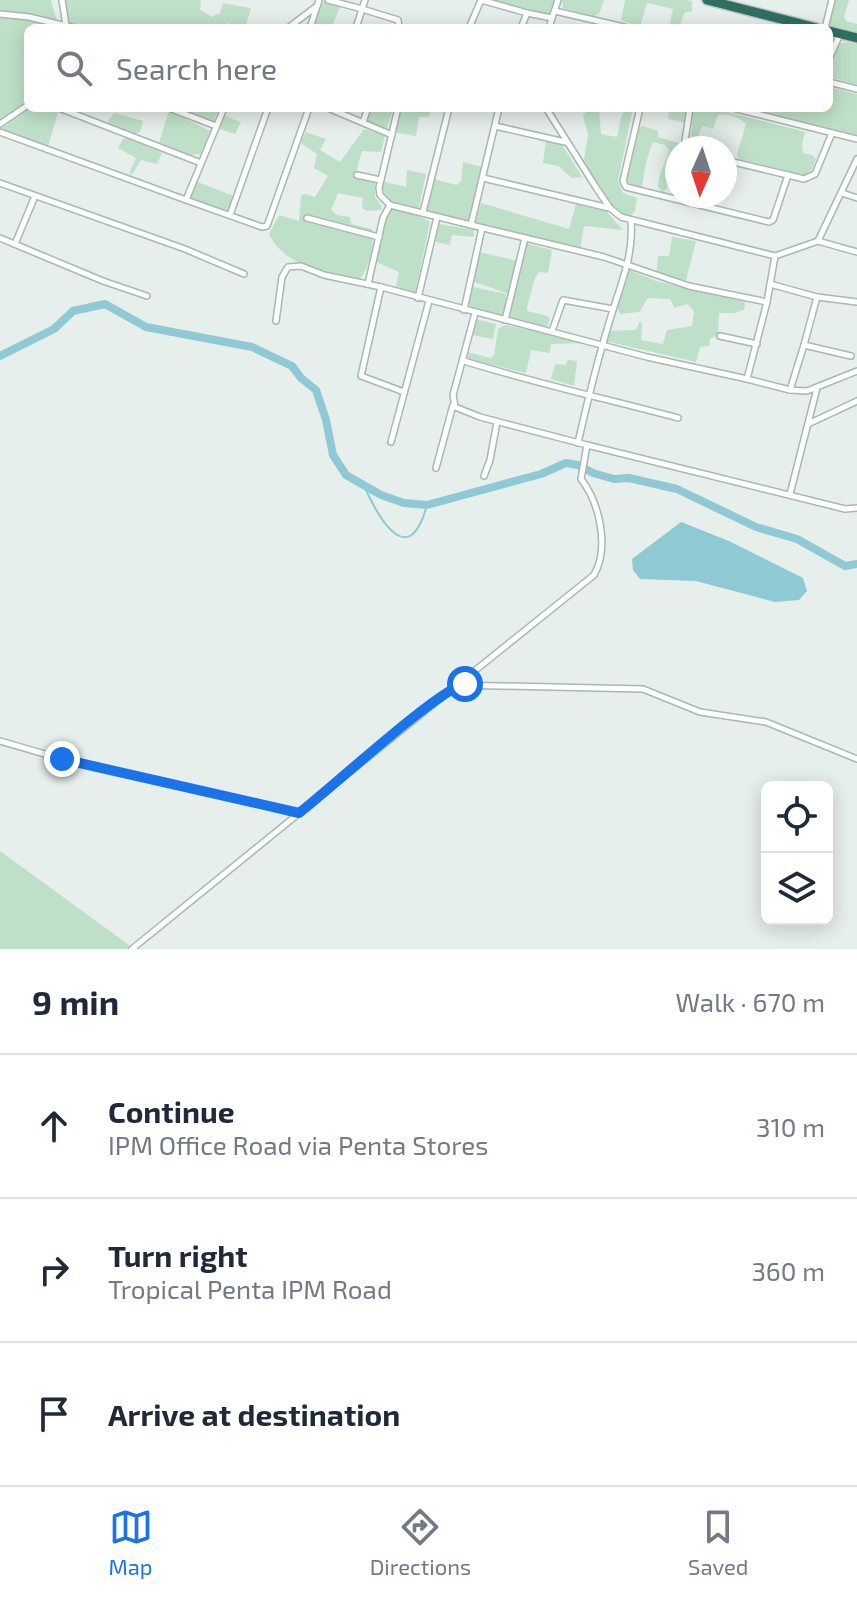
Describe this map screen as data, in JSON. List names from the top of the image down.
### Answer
{
  "north": "bottom",
  "page": {
    "search": "Search here",
    "heading": ["9 min", "Walk · 670 m"],
    "list": [
      ["Continue", "IPM Office Road via Penta Stores", "310 m"],
      ["Turn right", "Tropical Penta IPM Road", "360 m"],
      "Arrive at destination"
    ],
    "nav": ["Map", "Directions", "Saved"]
  }
}
